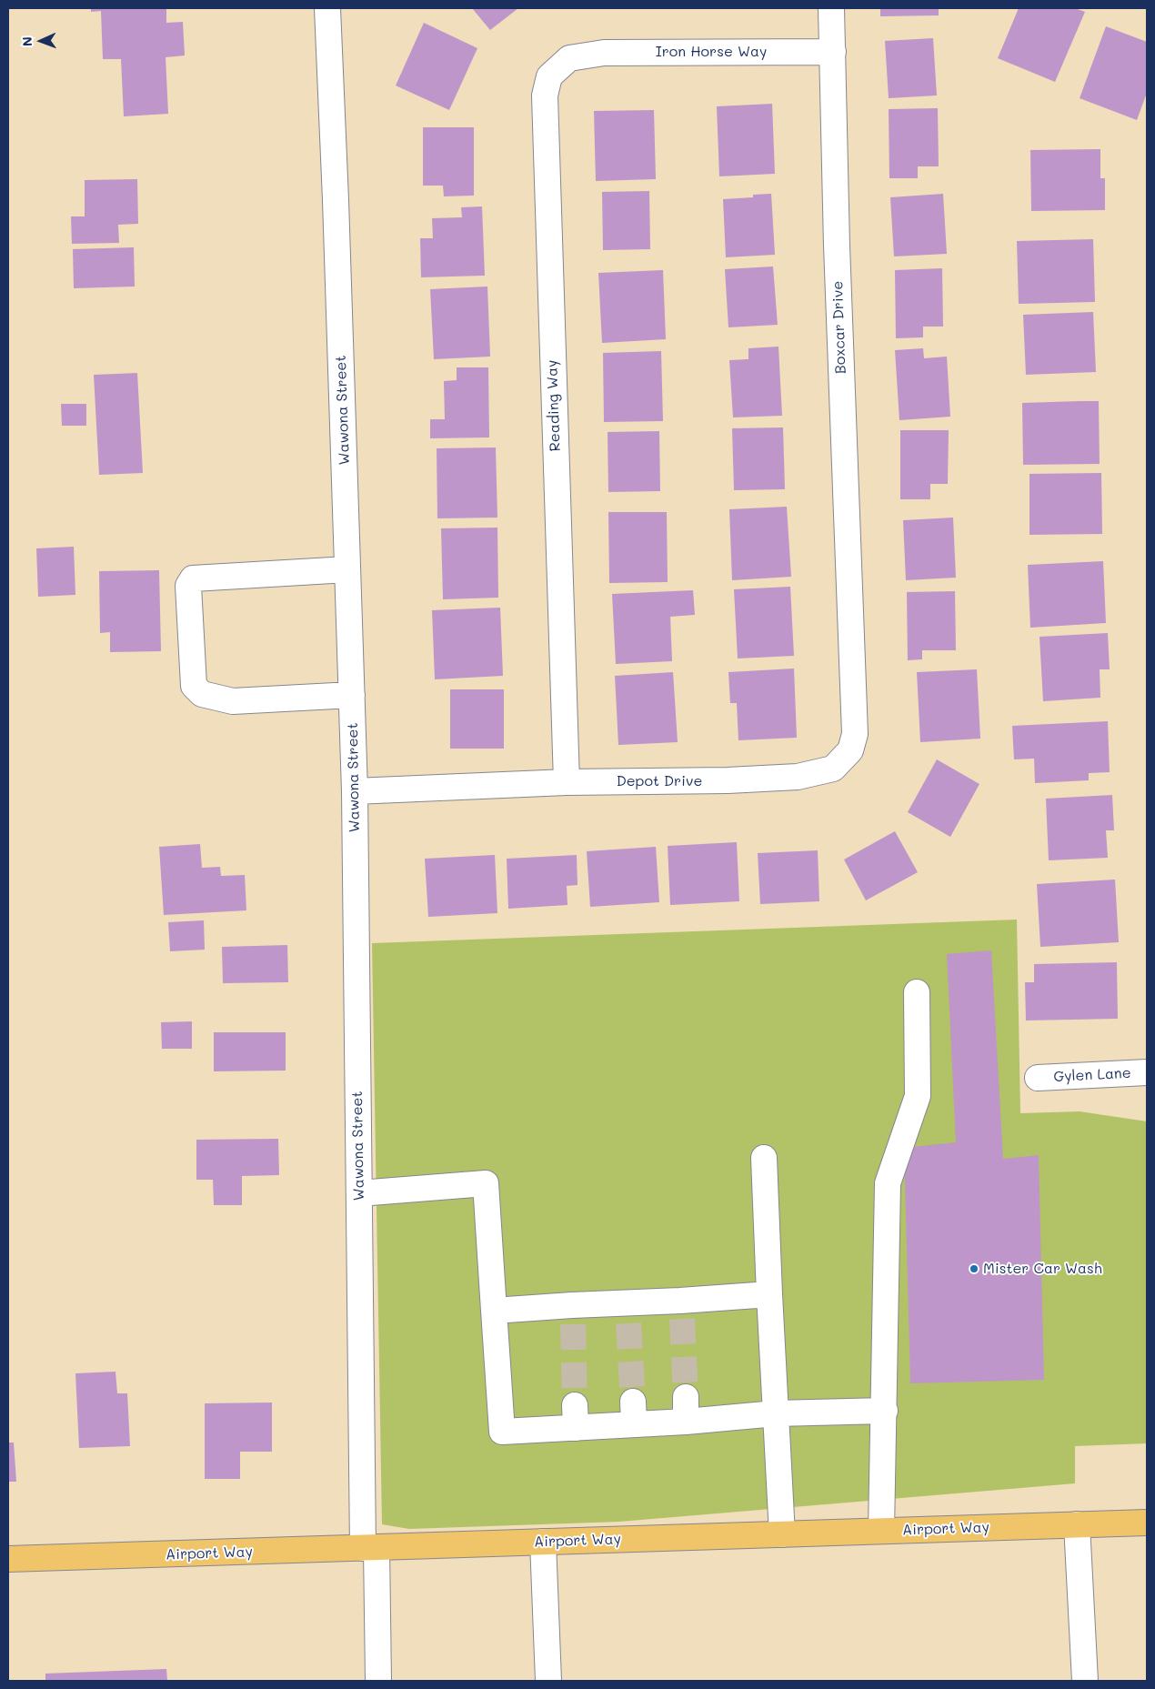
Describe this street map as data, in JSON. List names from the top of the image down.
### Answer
{
  "streets": {
    "main road": ["Airport Way"],
    "street": [
      "Iron Horse Way",
      "Boxcar Drive",
      "Reading Way",
      "Wawona Street",
      "Depot Drive",
      "Gylen Lane"
    ]
  },
  "crossings": [
    ["Iron Horse Way", "Boxcar Drive"],
    ["Iron Horse Way", "Reading Way"],
    ["Boxcar Drive", "Depot Drive"],
    ["Reading Way", "Depot Drive"],
    ["Wawona Street", "Depot Drive"],
    ["Wawona Street", "Airport Way"]
  ],
  "places": ["Mister Car Wash"],
  "north": "left"
}
